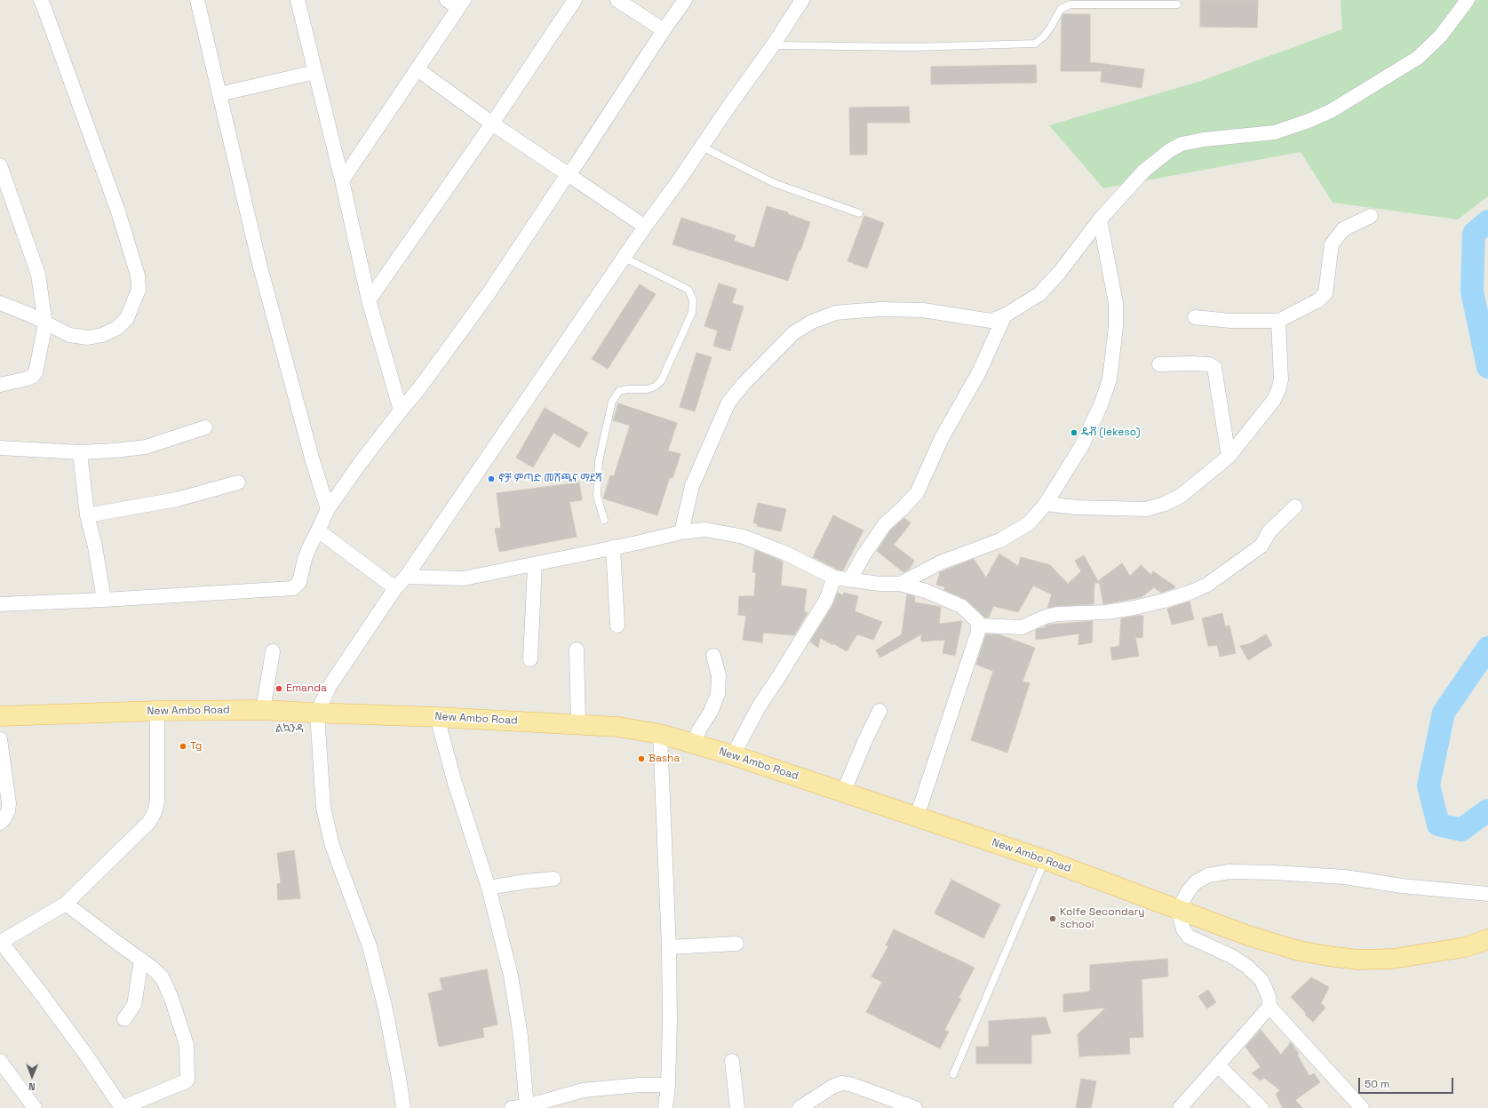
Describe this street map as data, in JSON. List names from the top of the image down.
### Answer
{
  "streets": {
    "main road": ["New Ambo Road"]
  },
  "districts": ["ልኳንዳ"],
  "places": [
    "ዴቭ (lekeso)",
    "ኖቻ ምጣድ መሸጫና ማደሻ",
    "Emanda",
    "Tg",
    "Basha",
    "Kolfe Secondary school"
  ],
  "scale_bar": "50 m",
  "north": "bottom"
}
